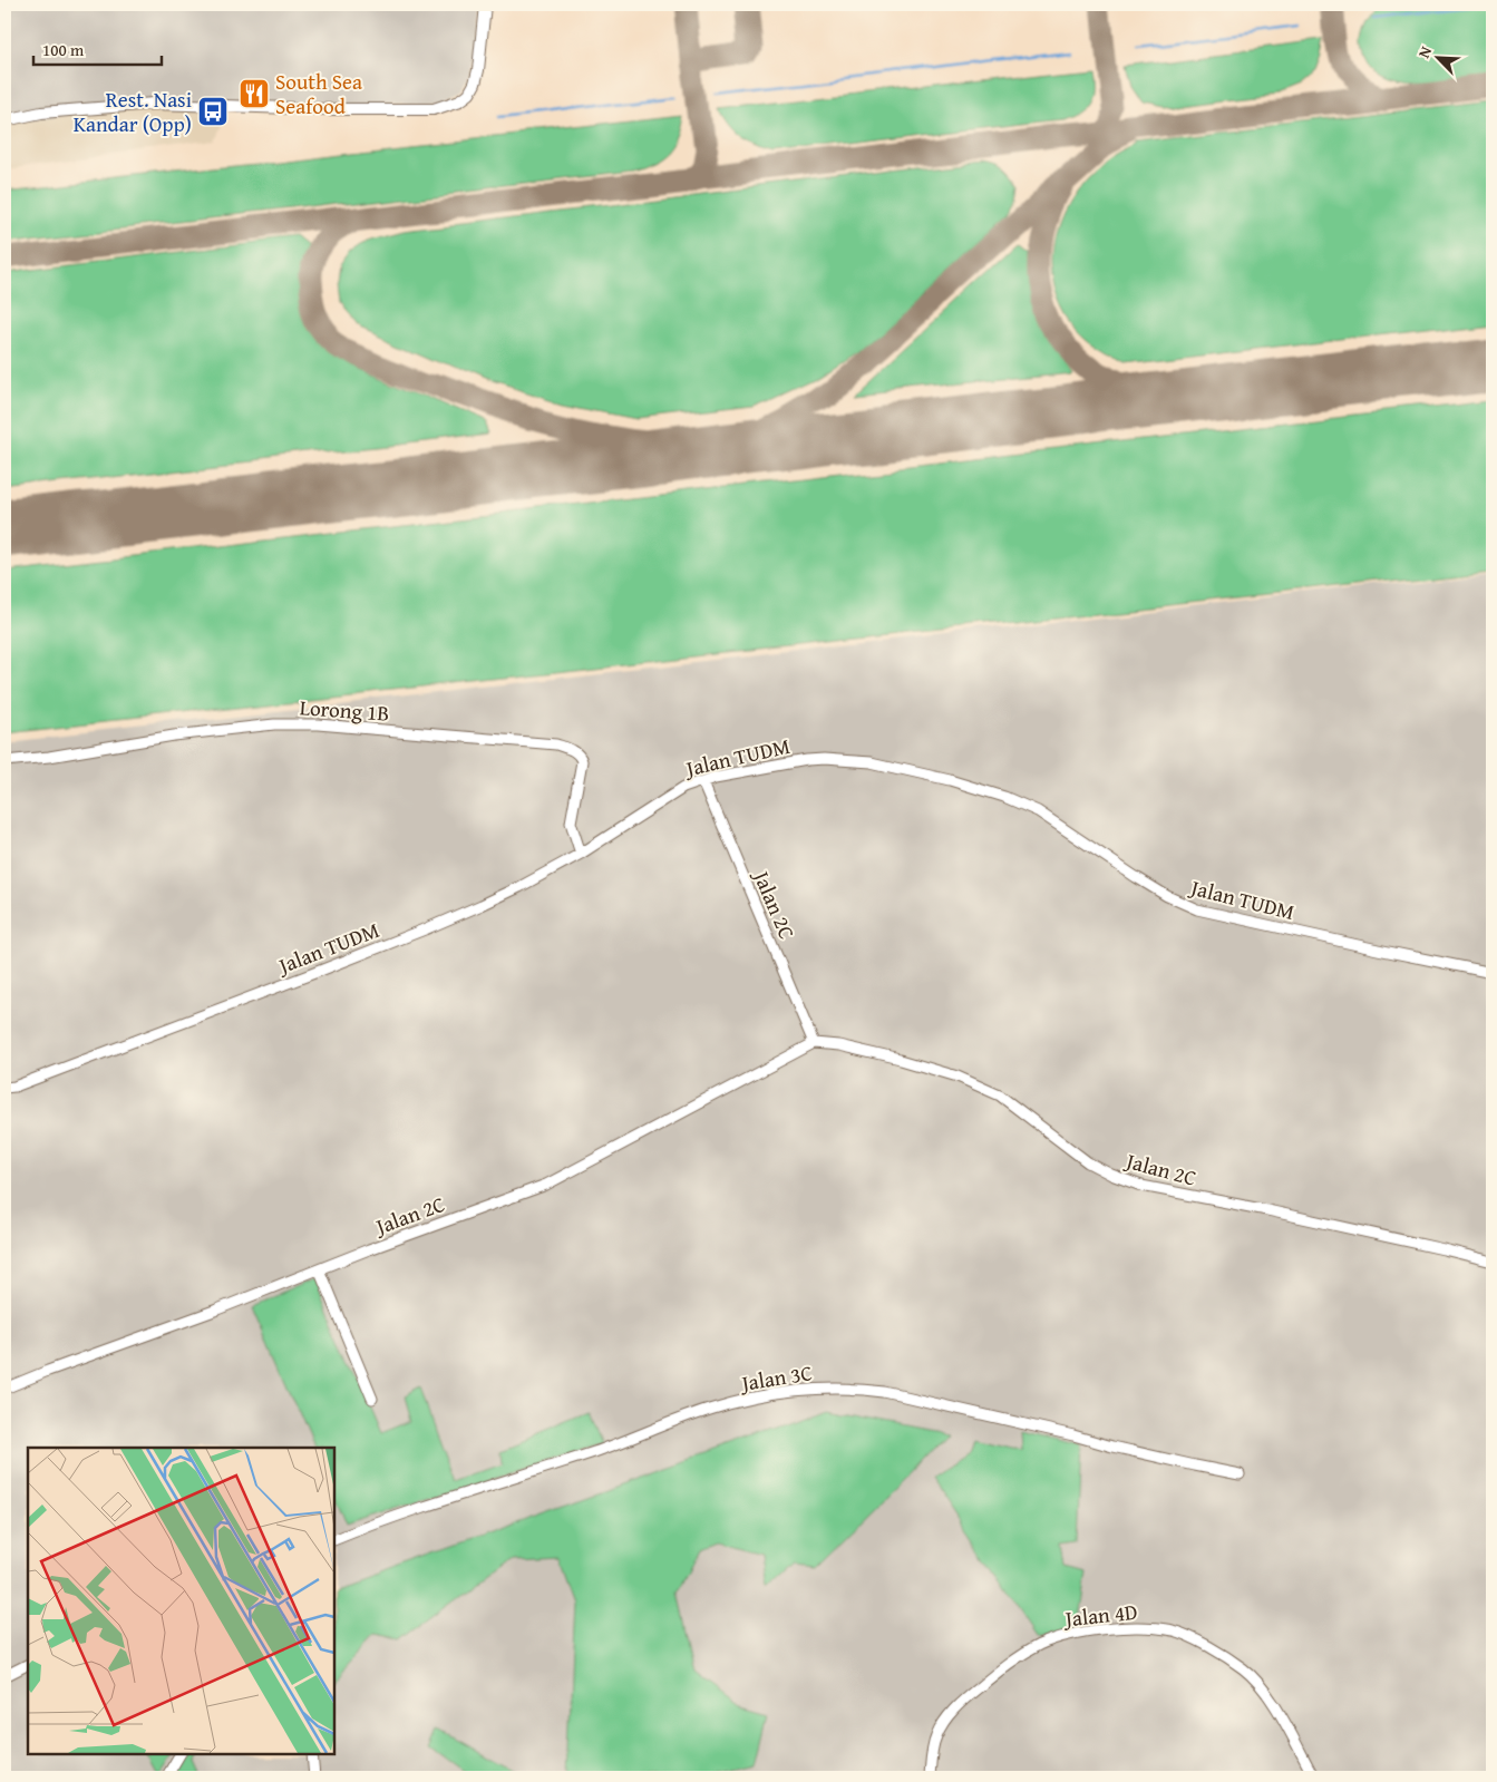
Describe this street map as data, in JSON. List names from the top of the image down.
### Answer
{
  "streets": {
    "street": [
      "Lorong 1B",
      "Jalan TUDM",
      "Jalan 2C",
      "Jalan 3C",
      "Jalan 4D"
    ]
  },
  "crossings": [
    ["Lorong 1B", "Jalan TUDM"],
    ["Jalan TUDM", "Jalan 2C"]
  ],
  "places": {
    "restaurant": ["South Sea Seafood"],
    "bus stop": ["Rest. Nasi Kandar (Opp)"]
  },
  "scale_bar": "100 m",
  "north": "top left"
}
